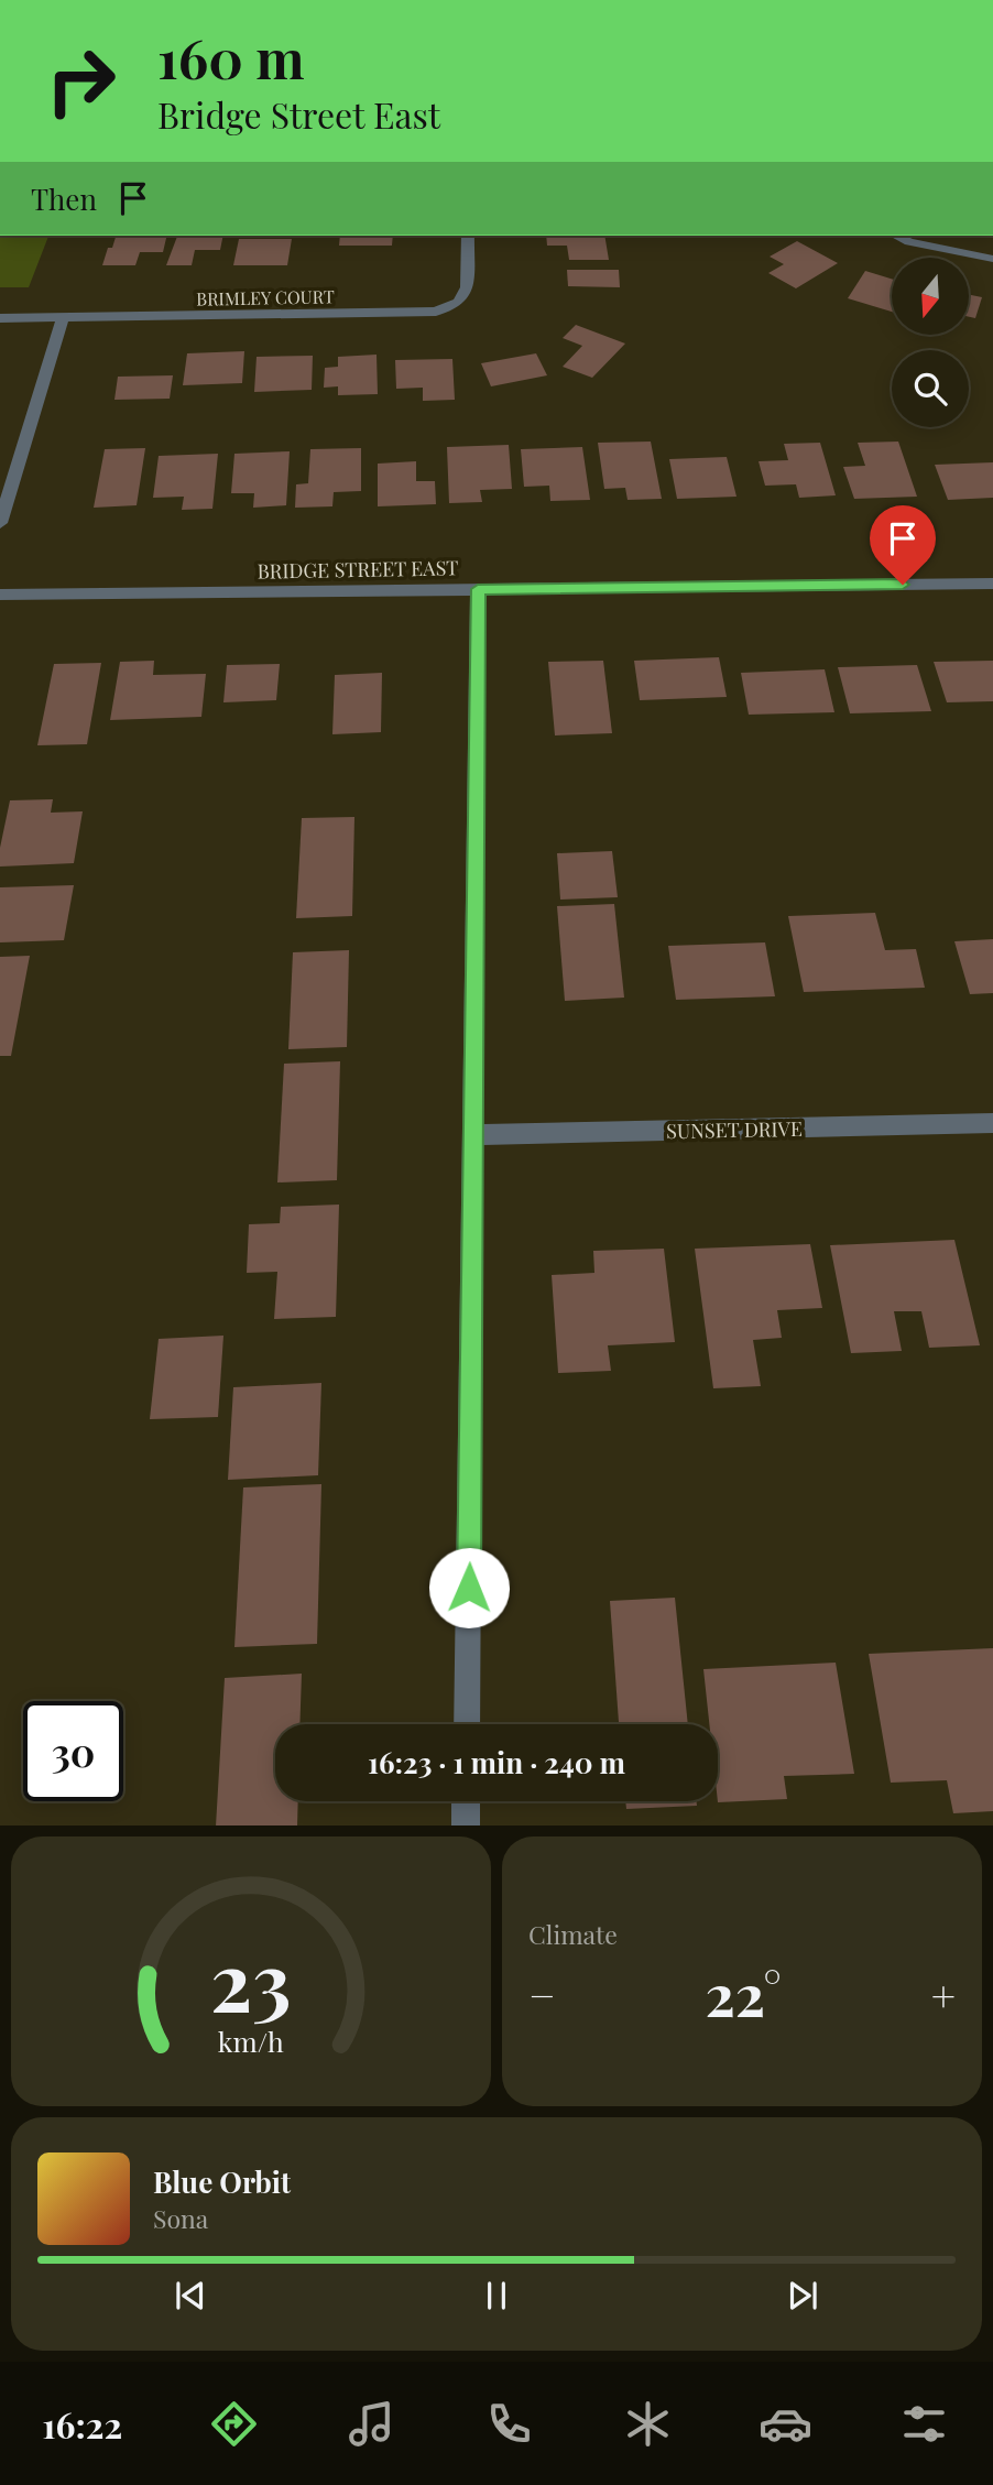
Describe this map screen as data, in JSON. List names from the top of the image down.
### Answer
{
  "streets": {
    "street": ["BRIMLEY COURT", "BRIDGE STREET EAST", "SUNSET DRIVE"]
  },
  "north": "bottom",
  "page": {
    "turn": ["160 m", "Bridge Street East"],
    "then": "Then",
    "limit": "30",
    "trip": "16:23 · 1 min · 240 m",
    "tile": "Climate",
    "heat": ["−", "22°", "+"],
    "song": ["Blue Orbit", "Sona"],
    "tabs": "16:22",
    "gauge": ["23", "km/h"]
  }
}
